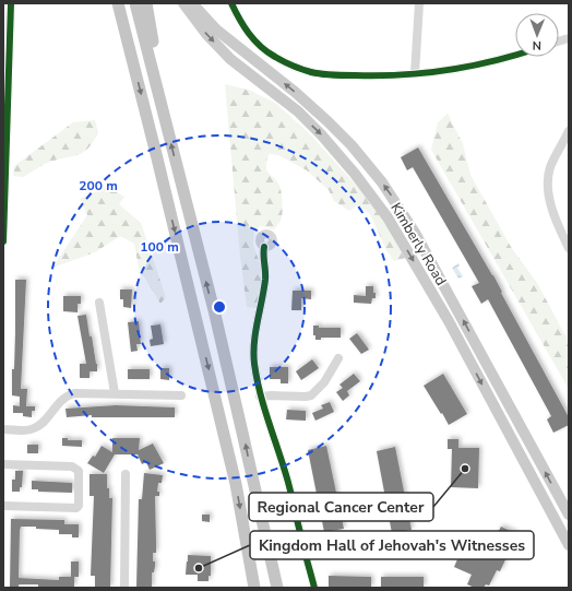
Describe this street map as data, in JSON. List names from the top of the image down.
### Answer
{
  "streets": {
    "main road": ["Kimberly Road"]
  },
  "places": ["Regional Cancer Center", "Kingdom Hall of Jehovah's Witnesses"],
  "north": "bottom",
  "rings": ["200 m", "100 m"]
}
